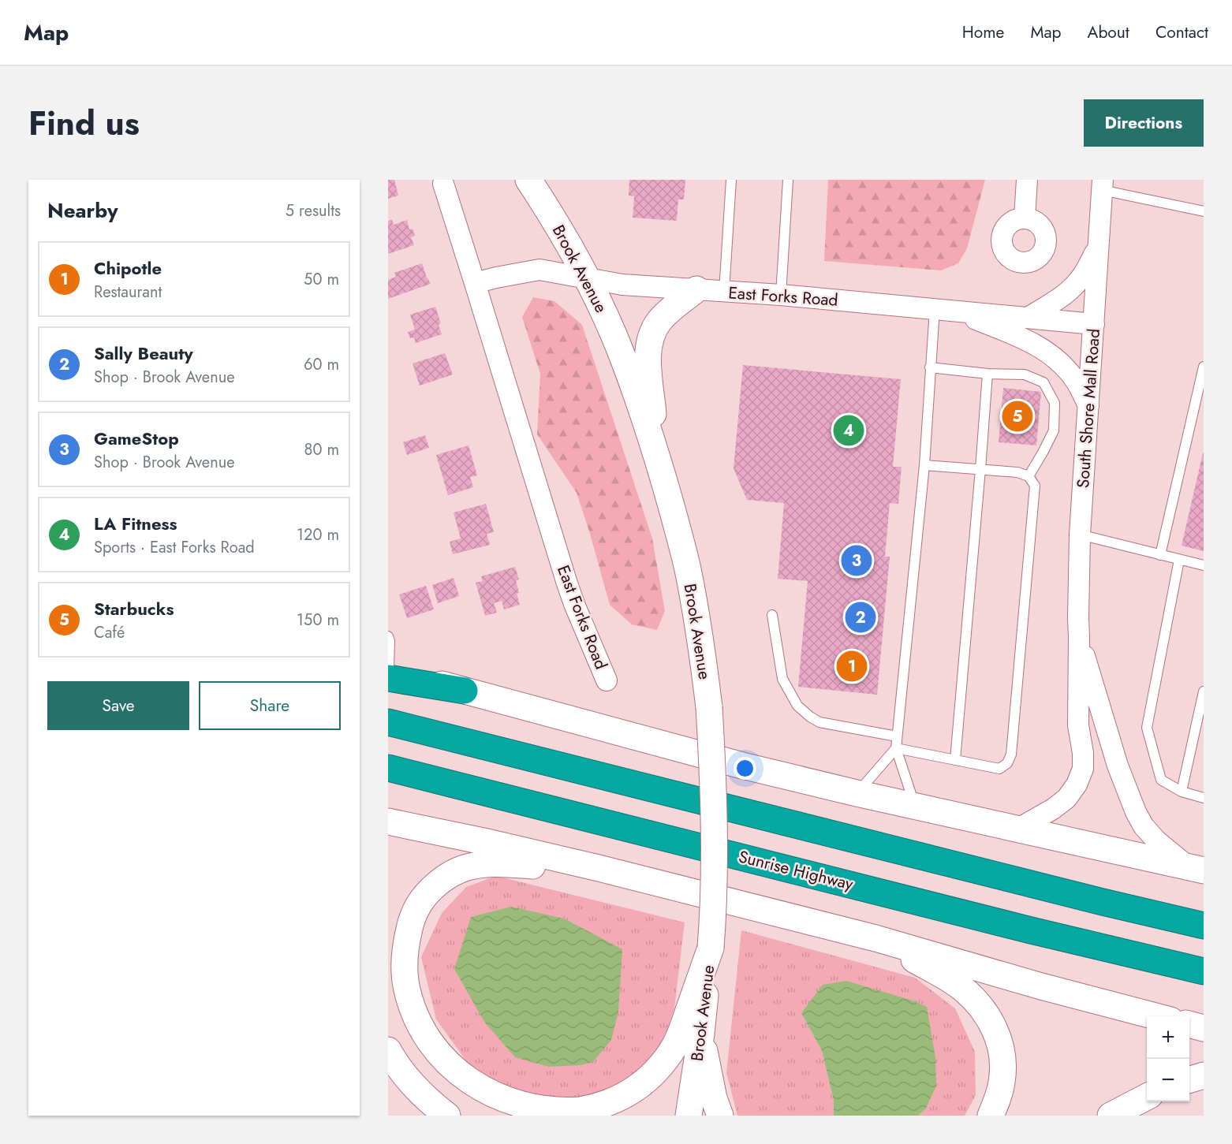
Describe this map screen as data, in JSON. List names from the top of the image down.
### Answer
{
  "streets": {
    "highway": ["Sunrise Highway"],
    "main road": ["Brook Avenue"],
    "street": ["East Forks Road", "South Shore Mall Road"]
  },
  "crossings": [
    ["Brook Avenue", "East Forks Road"],
    ["East Forks Road", "South Shore Mall Road"]
  ],
  "page": {
    "header": "Map",
    "nav": [
      "Home",
      "Map",
      "About",
      "Contact"
    ],
    "title": "Find us",
    "buttons": [
      "Directions",
      ["Save", "Share"]
    ],
    "heading": ["Nearby", "5 results"],
    "list": [
      {
        "mark": "1",
        "name": "Chipotle",
        "note": "Restaurant",
        "value": "50 m"
      },
      {
        "mark": "2",
        "name": "Sally Beauty",
        "note": "Shop · Brook Avenue",
        "value": "60 m"
      },
      {
        "mark": "3",
        "name": "GameStop",
        "note": "Shop · Brook Avenue",
        "value": "80 m"
      },
      {
        "mark": "4",
        "name": "LA Fitness",
        "note": "Sports · East Forks Road",
        "value": "120 m"
      },
      {
        "mark": "5",
        "name": "Starbucks",
        "note": "Café",
        "value": "150 m"
      }
    ],
    "pins": [
      "5",
      "4",
      "3",
      "2",
      "1"
    ],
    "map_buttons": ["+", "−"]
  }
}
